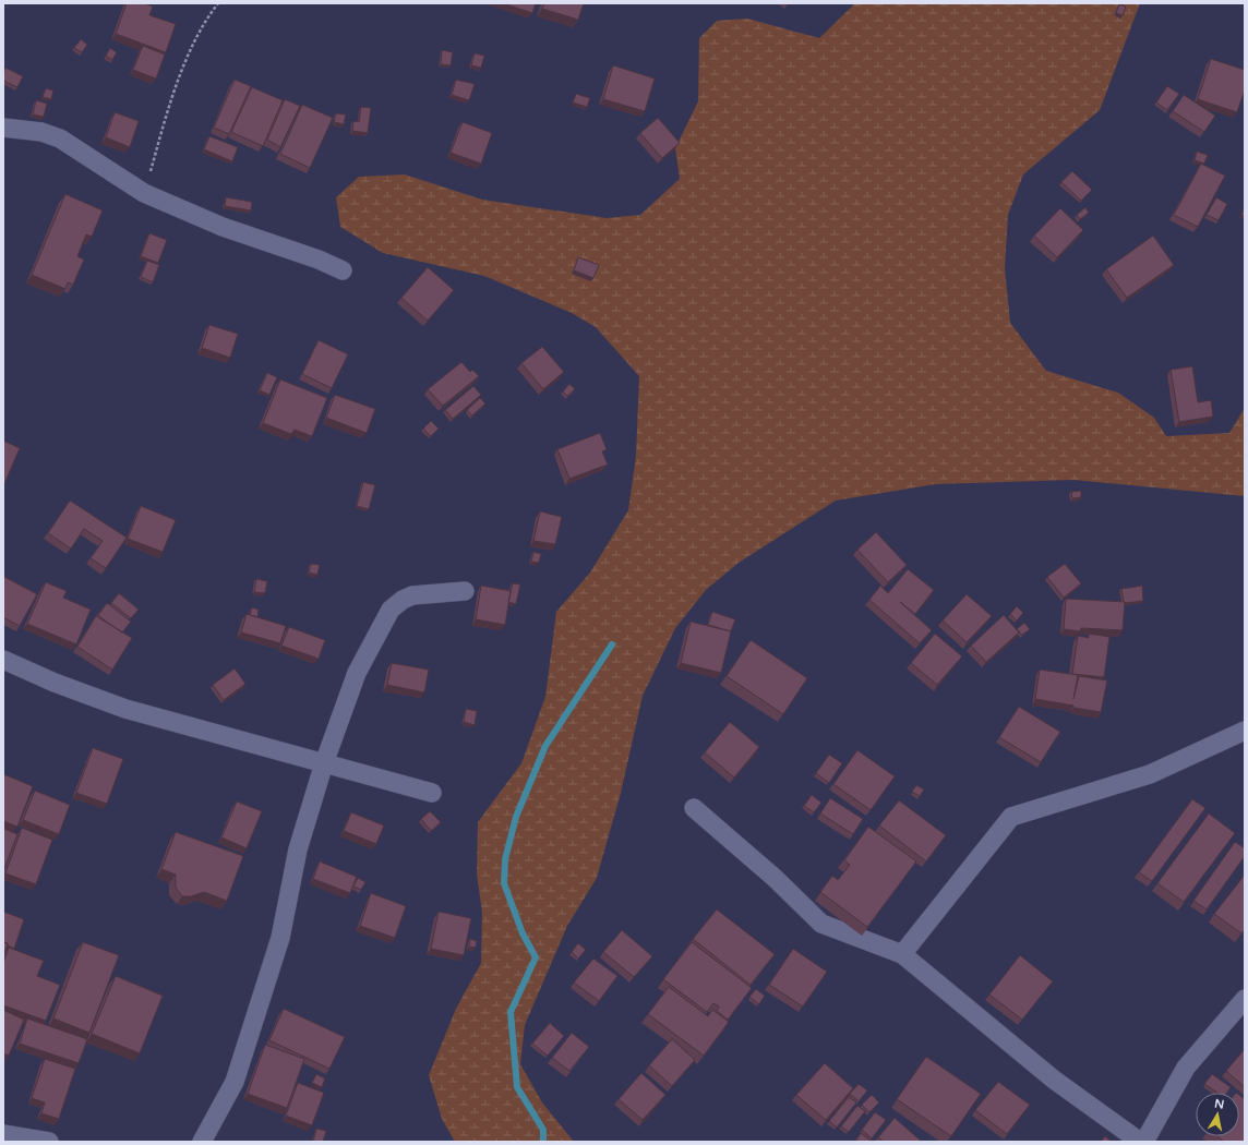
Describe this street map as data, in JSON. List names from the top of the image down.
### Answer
{
  "north": "top"
}
